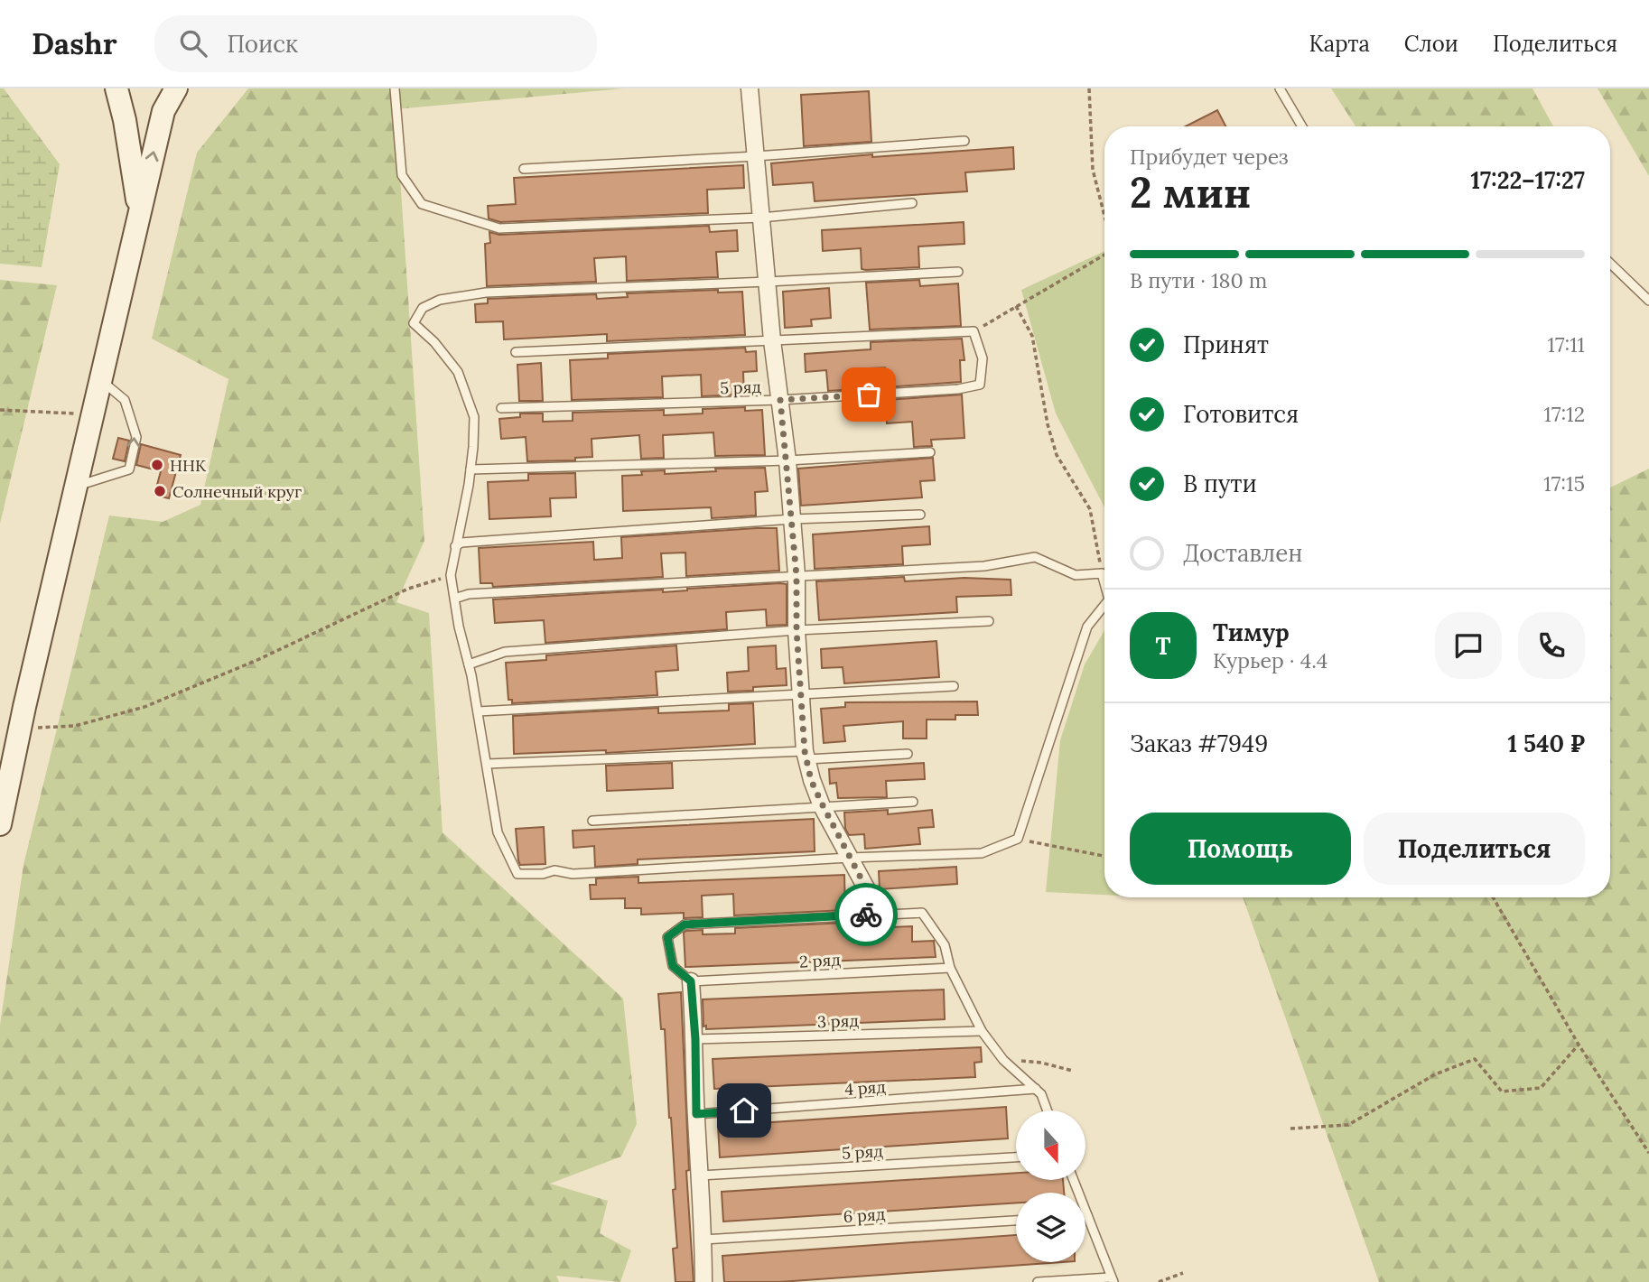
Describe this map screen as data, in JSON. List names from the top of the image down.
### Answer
{
  "streets": {
    "lane": [
      "5 ряд",
      "2 ряд",
      "3 ряд",
      "4 ряд",
      "6 ряд"
    ]
  },
  "places": ["ННК", "Солнечный круг"],
  "north": "bottom",
  "page": {
    "header": "Dashr",
    "search": "Поиск",
    "nav": ["Карта", "Слои", "Поделиться"],
    "heading": ["2 мин", "Прибудет через", "17:22–17:27"],
    "panel": [
      "Тимур",
      "Курьер · 4.4",
      "Заказ #7949",
      "1 540 ₽"
    ],
    "bar": "В пути · 180 m",
    "list": [
      ["Принят", "17:11"],
      ["Готовится", "17:12"],
      ["В пути", "17:15"],
      "Доставлен"
    ],
    "round": "Т",
    "buttons": ["Помощь", "Поделиться"]
  }
}
